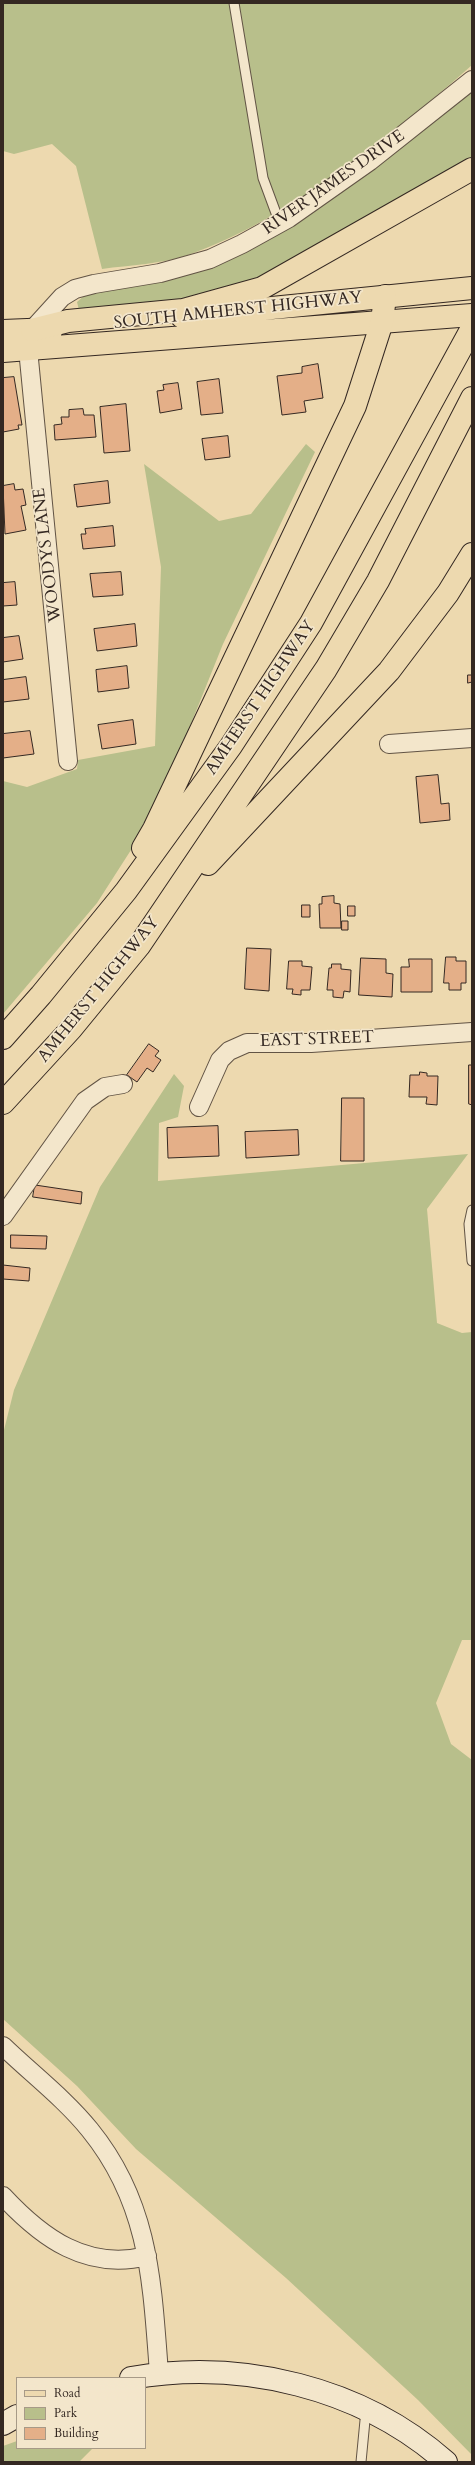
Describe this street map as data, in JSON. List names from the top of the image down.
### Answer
{
  "streets": {
    "main road": ["SOUTH AMHERST HIGHWAY", "AMHERST HIGHWAY"],
    "street": ["RIVER JAMES DRIVE", "WOODYS LANE", "EAST STREET"]
  },
  "crossings": [
    ["RIVER JAMES DRIVE", "SOUTH AMHERST HIGHWAY"],
    ["RIVER JAMES DRIVE", "WOODYS LANE"],
    ["SOUTH AMHERST HIGHWAY", "WOODYS LANE"]
  ],
  "legend": ["Road", "Park", "Building"]
}
